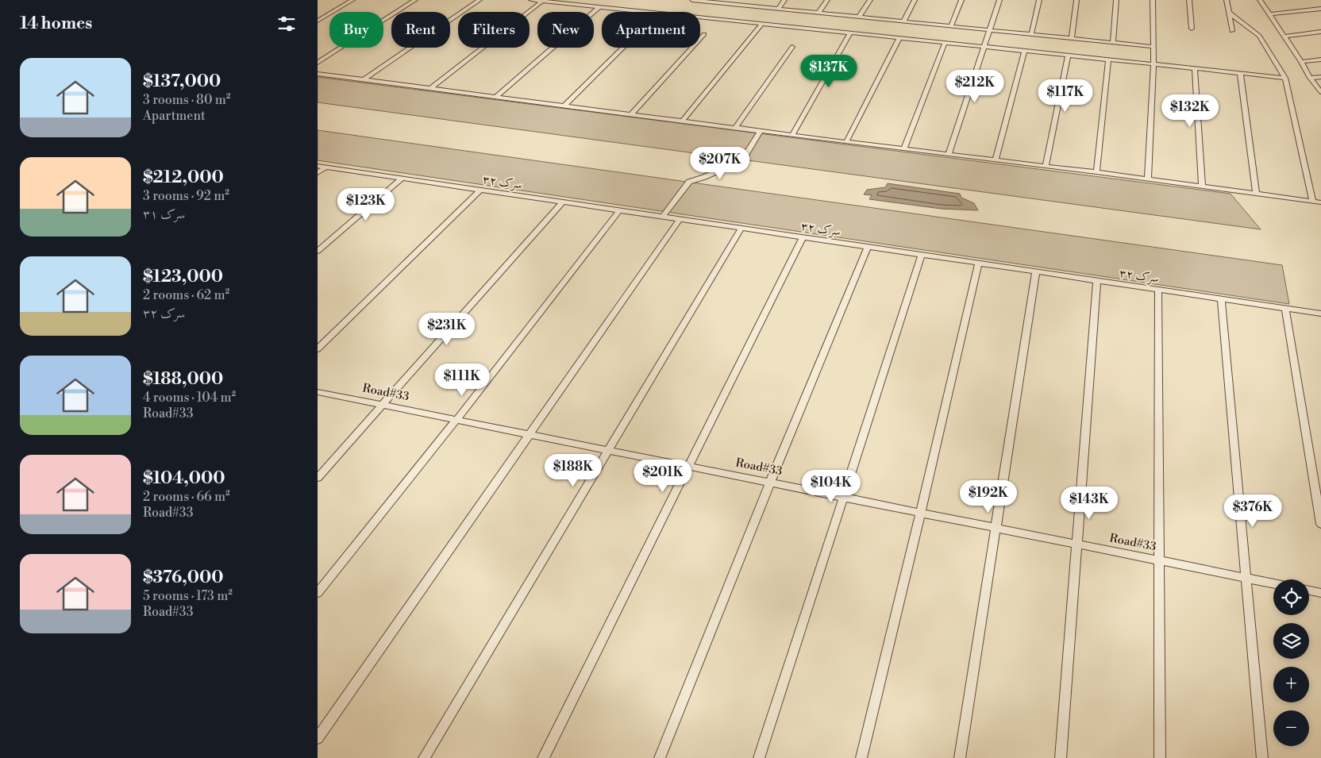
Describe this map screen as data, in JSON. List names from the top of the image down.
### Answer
{
  "streets": {
    "street": ["سرک ۳۲", "Road#33"]
  },
  "page": {
    "heading": "14 homes",
    "chip": [
      "Buy",
      "Rent",
      "Filters",
      "New",
      "Apartment"
    ],
    "list": [
      {
        "name": "$137,000",
        "note": "3 rooms · 80 m² · Apartment"
      },
      {
        "name": "$212,000",
        "note": "3 rooms · 92 m² · سرک ۳۱"
      },
      {
        "name": "$123,000",
        "note": "2 rooms · 62 m² · سرک ۳۲"
      },
      {
        "name": "$188,000",
        "note": "4 rooms · 104 m² · Road#33"
      },
      {
        "name": "$104,000",
        "note": "2 rooms · 66 m² · Road#33"
      },
      {
        "name": "$376,000",
        "note": "5 rooms · 173 m² · Road#33"
      }
    ],
    "price": [
      "$137K",
      "$212K",
      "$117K",
      "$132K",
      "$207K",
      "$123K",
      "$231K",
      "$111K",
      "$188K",
      "$201K",
      "$104K",
      "$192K",
      "$143K",
      "$376K"
    ],
    "map_buttons": ["+", "−"]
  }
}
